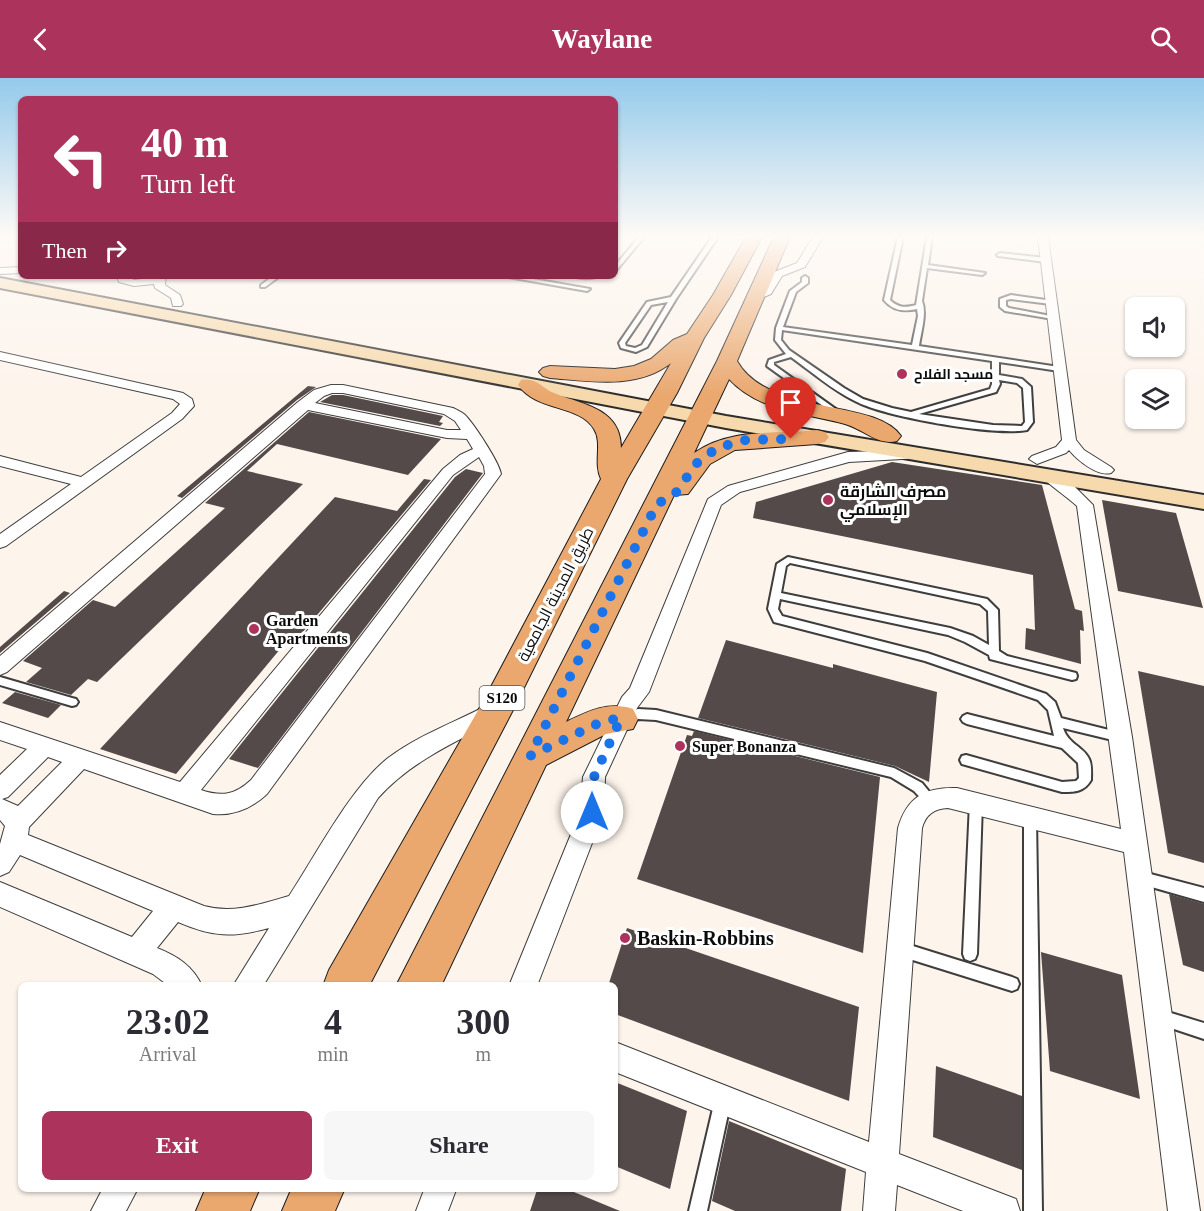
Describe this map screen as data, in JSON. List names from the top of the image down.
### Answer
{
  "streets": {
    "main road": ["طريق المدينة الجامعية", "S120"]
  },
  "places": [
    "مسجد الفلاح",
    "مصرف الشارقة الإسلامي",
    "Garden Apartments",
    "Super Bonanza",
    "Baskin-Robbins"
  ],
  "page": {
    "header": "Waylane",
    "turn": ["40 m", "Turn left"],
    "then": "Then",
    "eta": [
      "23:02",
      "Arrival",
      "4",
      "min",
      "300",
      "m"
    ],
    "buttons": ["Exit", "Share"]
  }
}
